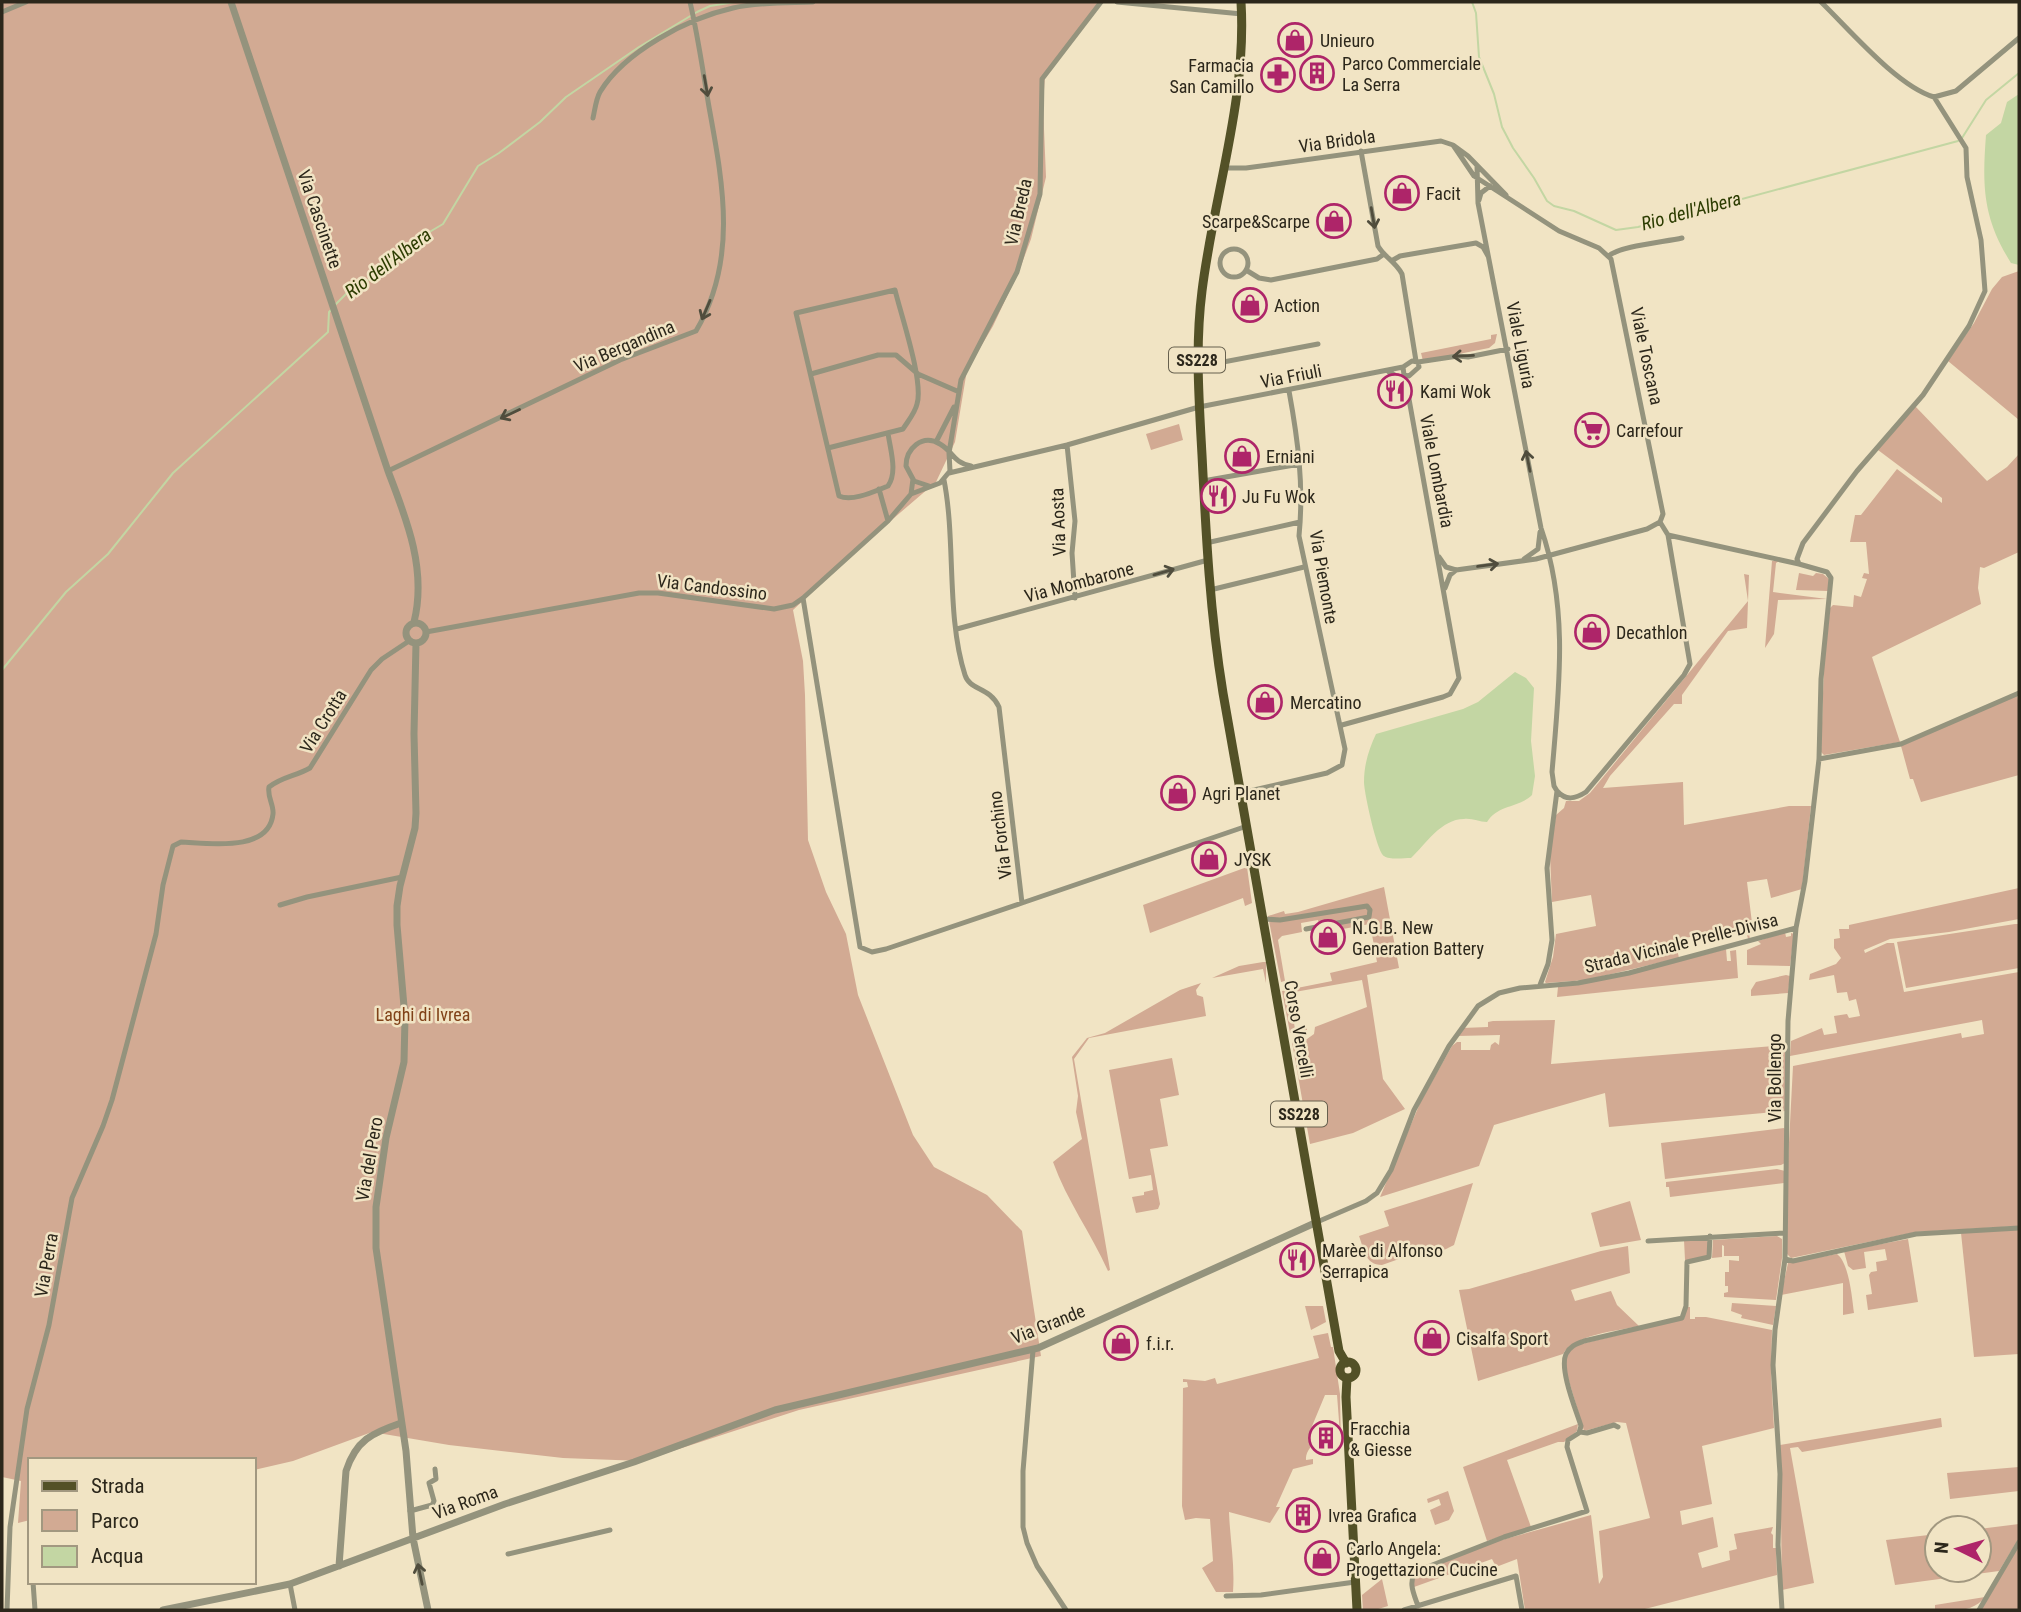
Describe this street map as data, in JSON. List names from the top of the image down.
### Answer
{
  "streets": {
    "main road": ["SS228", "Corso Vercelli"],
    "street": [
      "Via Bridola",
      "Via Breda",
      "Via Cascinette",
      "Viale Liguria",
      "Via Bergandina",
      "Viale Toscana",
      "Via Friuli",
      "Viale Lombardia",
      "Via Aosta",
      "Via Piemonte",
      "Via Mombarone",
      "Via Candossino",
      "Via Crotta",
      "Via Forchino",
      "Strada Vicinale Prelle-Divisa",
      "Via Bollengo",
      "Via del Pero",
      "Via Perra",
      "Via Grande",
      "Via Roma"
    ]
  },
  "crossings": [
    ["Via Bridola", "SS228"],
    ["Via Breda", "Via Candossino"],
    ["Via Cascinette", "Via Bergandina"],
    ["Via Cascinette", "Via Candossino"],
    ["Via Cascinette", "Via Crotta"],
    ["Via Cascinette", "Via del Pero"],
    ["Viale Liguria", "Via Friuli"],
    ["Viale Liguria", "Strada Vicinale Prelle-Divisa"],
    ["SS228", "Via Friuli"],
    ["SS228", "Via Piemonte"],
    ["SS228", "Via Mombarone"],
    ["SS228", "Via Forchino"],
    ["SS228", "Corso Vercelli"],
    ["Via Friuli", "Viale Lombardia"],
    ["Via Friuli", "Via Piemonte"],
    ["Viale Lombardia", "Via Piemonte"],
    ["Via Aosta", "Via Mombarone"],
    ["Via Mombarone", "Via Forchino"],
    ["Via Candossino", "Via Crotta"],
    ["Via Candossino", "Via del Pero"],
    ["Via Crotta", "Via del Pero"],
    ["Via Crotta", "Via Perra"],
    ["Via Forchino", "Corso Vercelli"],
    ["Strada Vicinale Prelle-Divisa", "Corso Vercelli"],
    ["Strada Vicinale Prelle-Divisa", "Via Bollengo"],
    ["Strada Vicinale Prelle-Divisa", "Via Grande"],
    ["Corso Vercelli", "Via Grande"],
    ["Via del Pero", "Via Roma"],
    ["Via Grande", "Via Roma"]
  ],
  "one_way": ["Via Bergandina", "Via Mombarone"],
  "water": ["Rio dell'Albera"],
  "parks": ["Laghi di Ivrea"],
  "places": {
    "shop": [
      "Unieuro",
      "Facit",
      "Scarpe&Scarpe",
      "Action",
      "Erniani",
      "Decathlon",
      "Mercatino",
      "Agri Planet",
      "JYSK",
      "N.G.B. New Generation Battery",
      "Cisalfa Sport",
      "f.i.r.",
      "Carlo Angela: Progettazione Cucine"
    ],
    "building": ["Parco Commerciale La Serra", "Fracchia & Giesse", "Ivrea Grafica"],
    "pharmacy": ["Farmacia San Camillo"],
    "restaurant": ["Kami Wok", "Ju Fu Wok", "Marèe di Alfonso Serrapica"],
    "supermarket": ["Carrefour"]
  },
  "legend": ["Strada", "Parco", "Acqua"],
  "north": "left"
}
